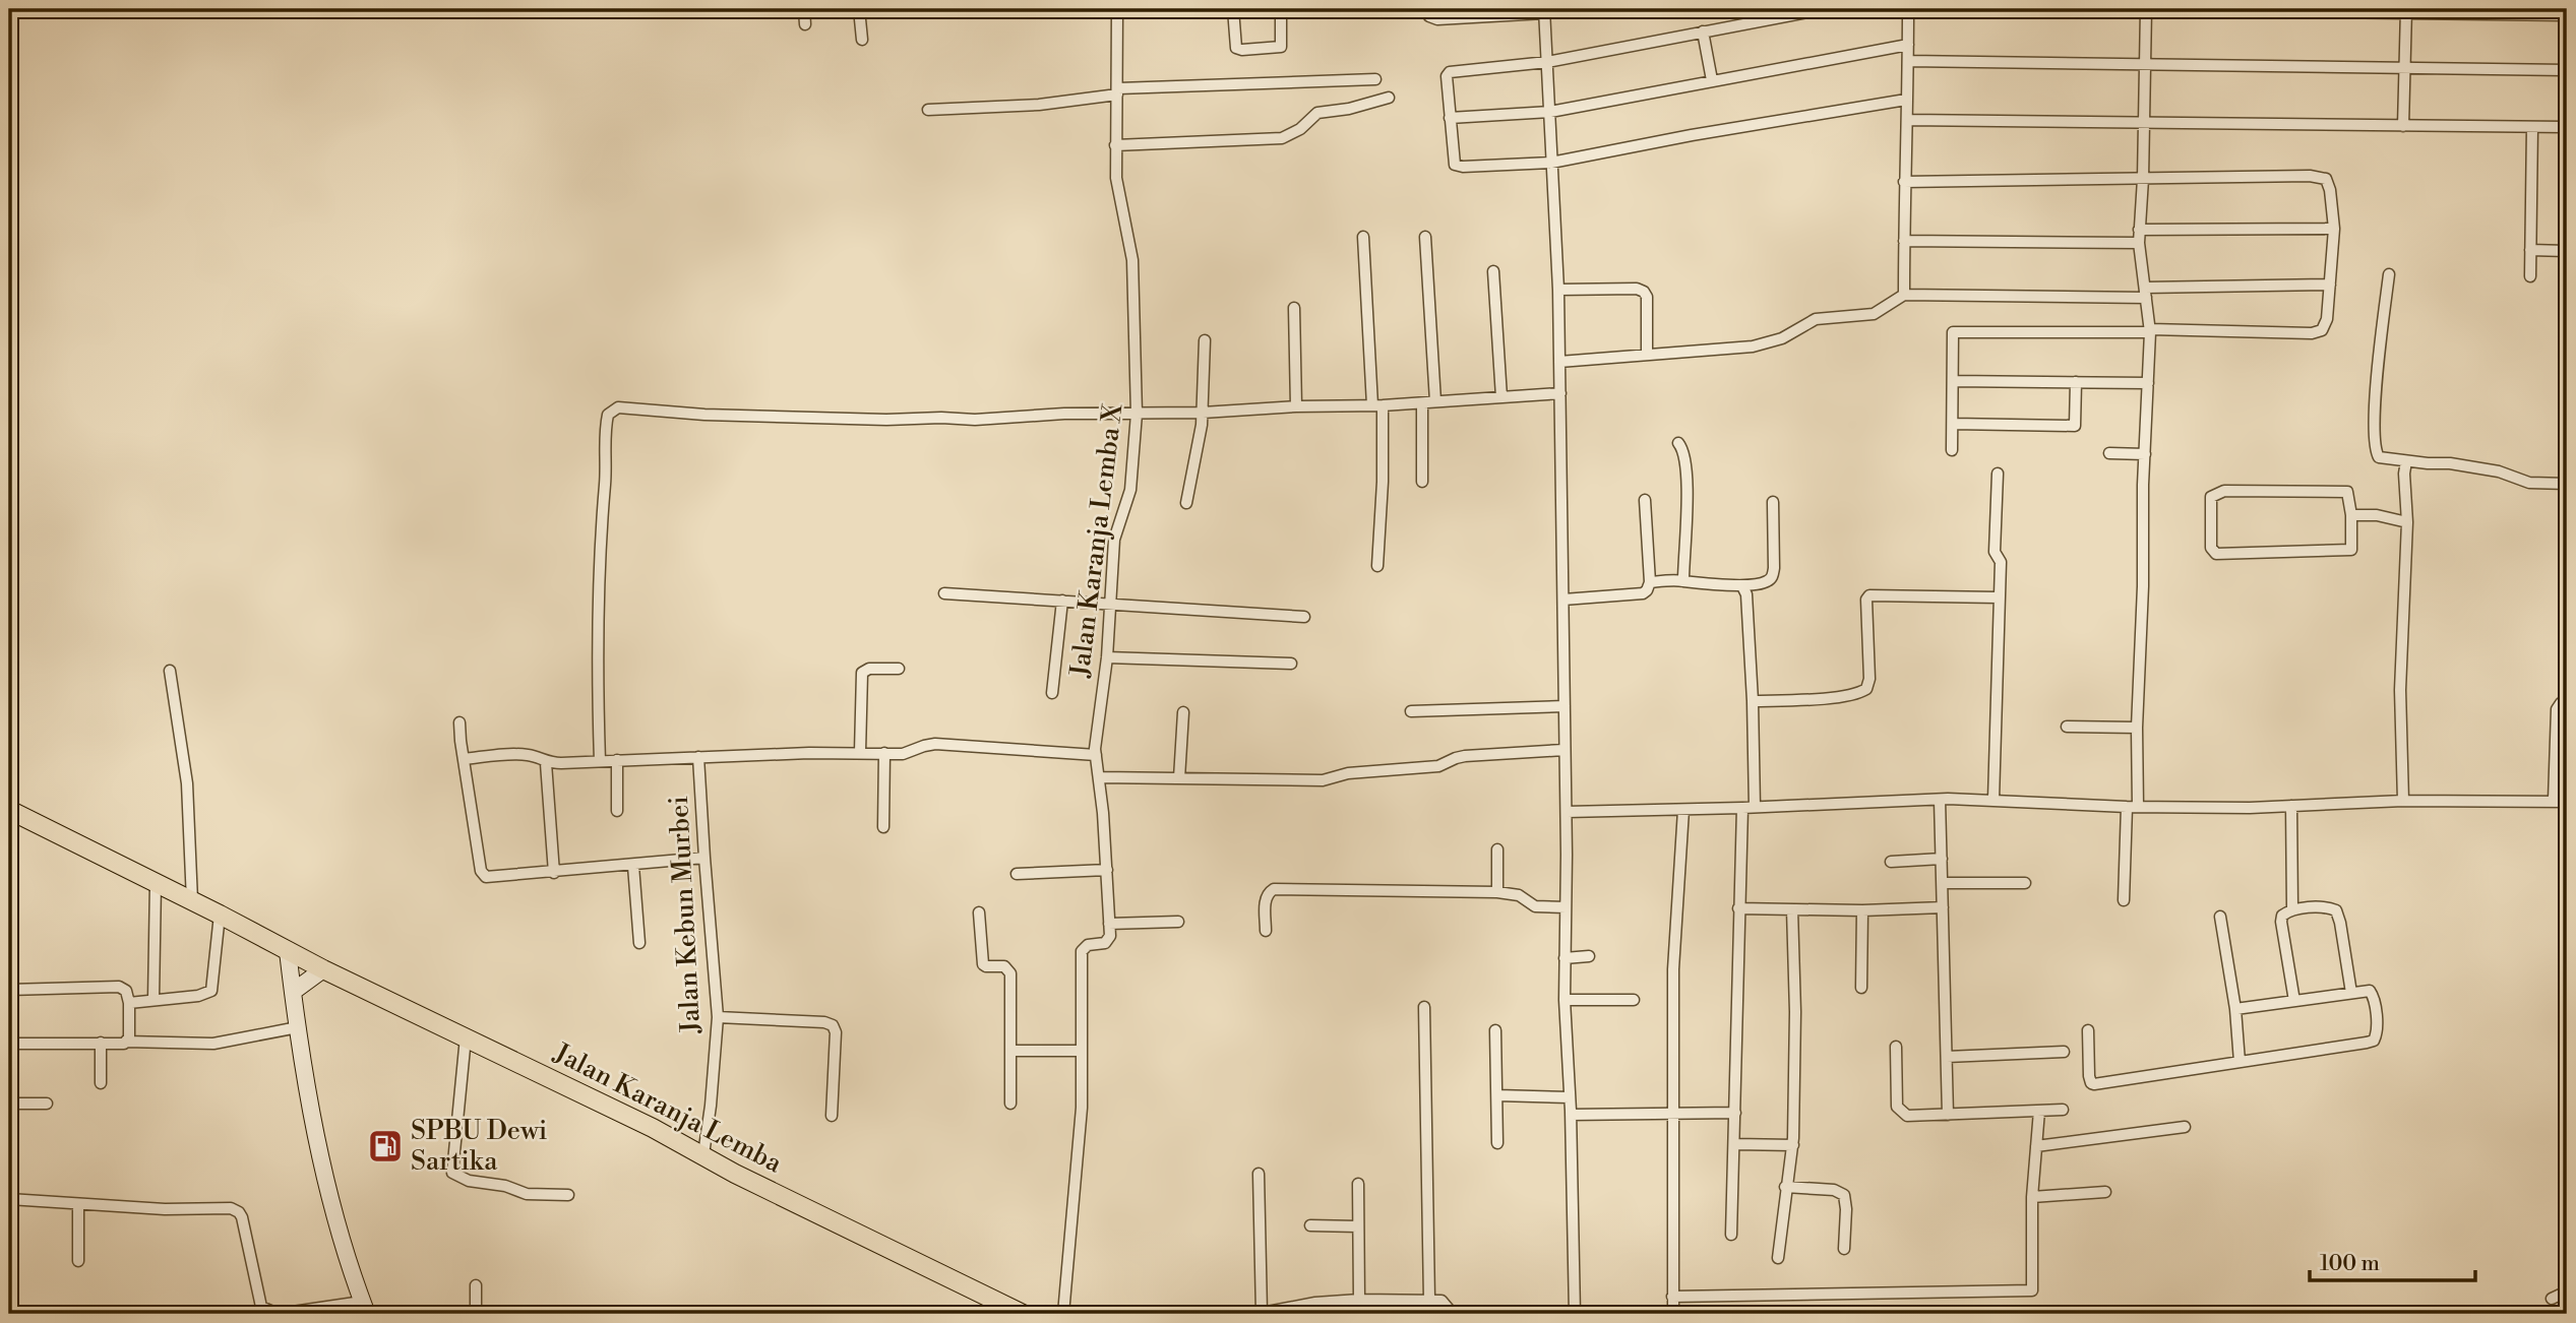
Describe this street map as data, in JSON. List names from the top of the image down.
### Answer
{
  "streets": {
    "main road": ["Jalan Karanja Lemba"],
    "street": ["Jalan Karanja Lemba X", "Jalan Kebun Murbei"]
  },
  "crossings": [
    ["Jalan Kebun Murbei", "Jalan Karanja Lemba"]
  ],
  "places": {
    "fuel station": ["SPBU Dewi Sartika"]
  },
  "scale_bar": "100 m"
}
